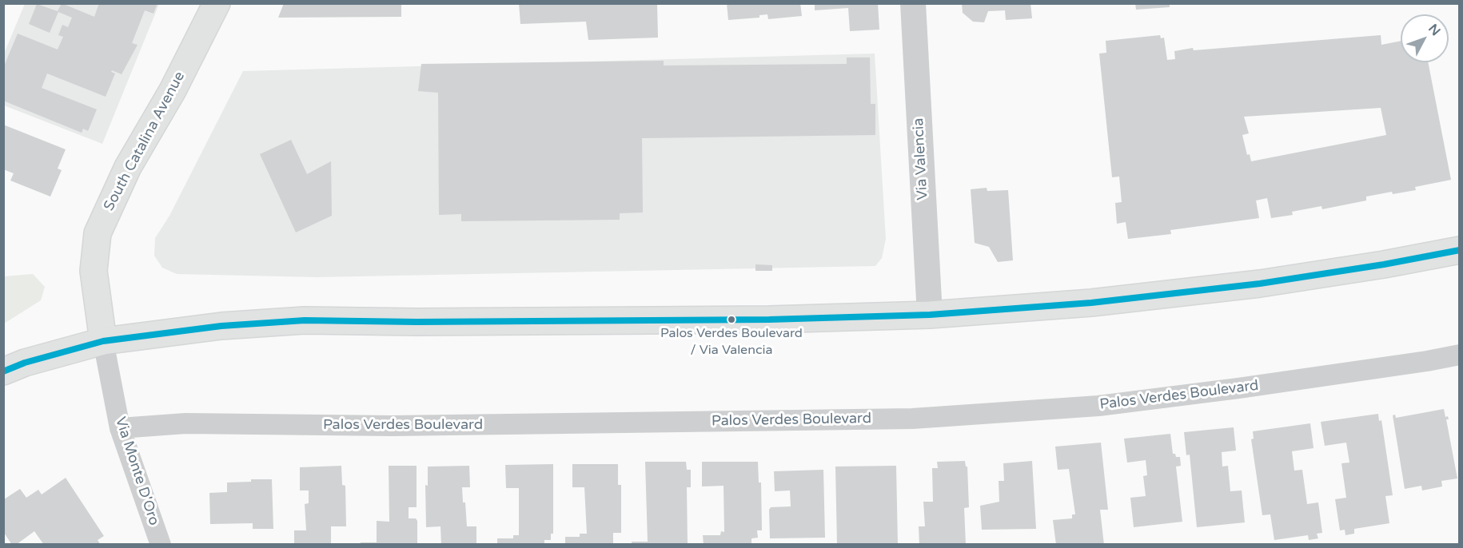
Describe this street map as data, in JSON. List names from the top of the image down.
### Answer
{
  "streets": {
    "main road": ["South Catalina Avenue"],
    "street": ["Via Valencia", "Palos Verdes Boulevard", "Via Monte D'Oro"]
  },
  "crossings": [
    ["South Catalina Avenue", "Via Monte D'Oro"],
    ["Palos Verdes Boulevard", "Via Monte D'Oro"]
  ],
  "places": ["Palos Verdes Boulevard / Via Valencia"],
  "north": "top right"
}
